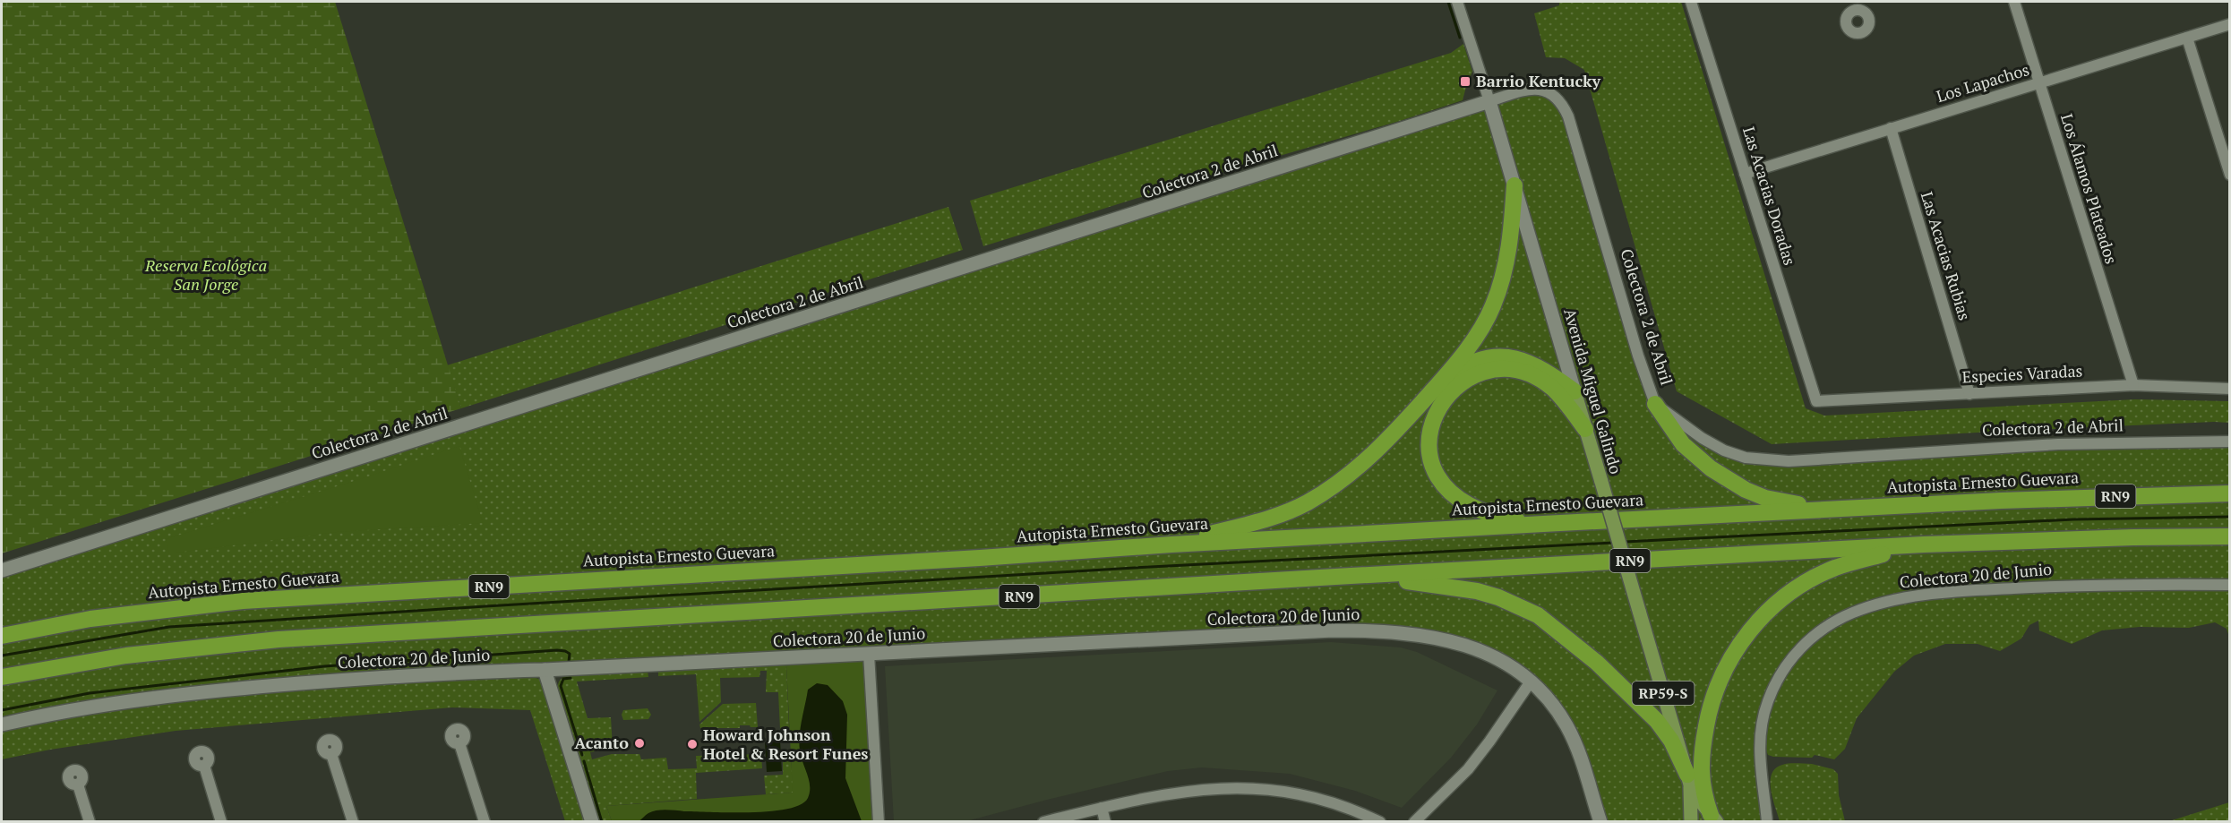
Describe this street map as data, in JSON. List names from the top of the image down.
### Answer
{
  "streets": {
    "highway": ["Autopista Ernesto Guevara", "RN9"],
    "main road": [
      "Colectora 2 de Abril",
      "Avenida Miguel Galindo",
      "Colectora 20 de Junio",
      "RP59-S"
    ],
    "street": [
      "Los Lapachos",
      "Los Álamos Plateados",
      "Las Acacias Doradas",
      "Las Acacias Rubias",
      "Especies Varadas"
    ]
  },
  "crossings": [
    ["Los Lapachos", "Los Álamos Plateados"],
    ["Los Lapachos", "Las Acacias Doradas"],
    ["Los Lapachos", "Las Acacias Rubias"],
    ["Colectora 2 de Abril", "Avenida Miguel Galindo"],
    ["Los Álamos Plateados", "Especies Varadas"],
    ["Las Acacias Doradas", "Especies Varadas"],
    ["Las Acacias Rubias", "Especies Varadas"]
  ],
  "parks": ["Reserva Ecológica San Jorge"],
  "places": {
    "transit": ["Barrio Kentucky"],
    "other": ["Acanto", "Howard Johnson Hotel & Resort Funes"]
  }
}
